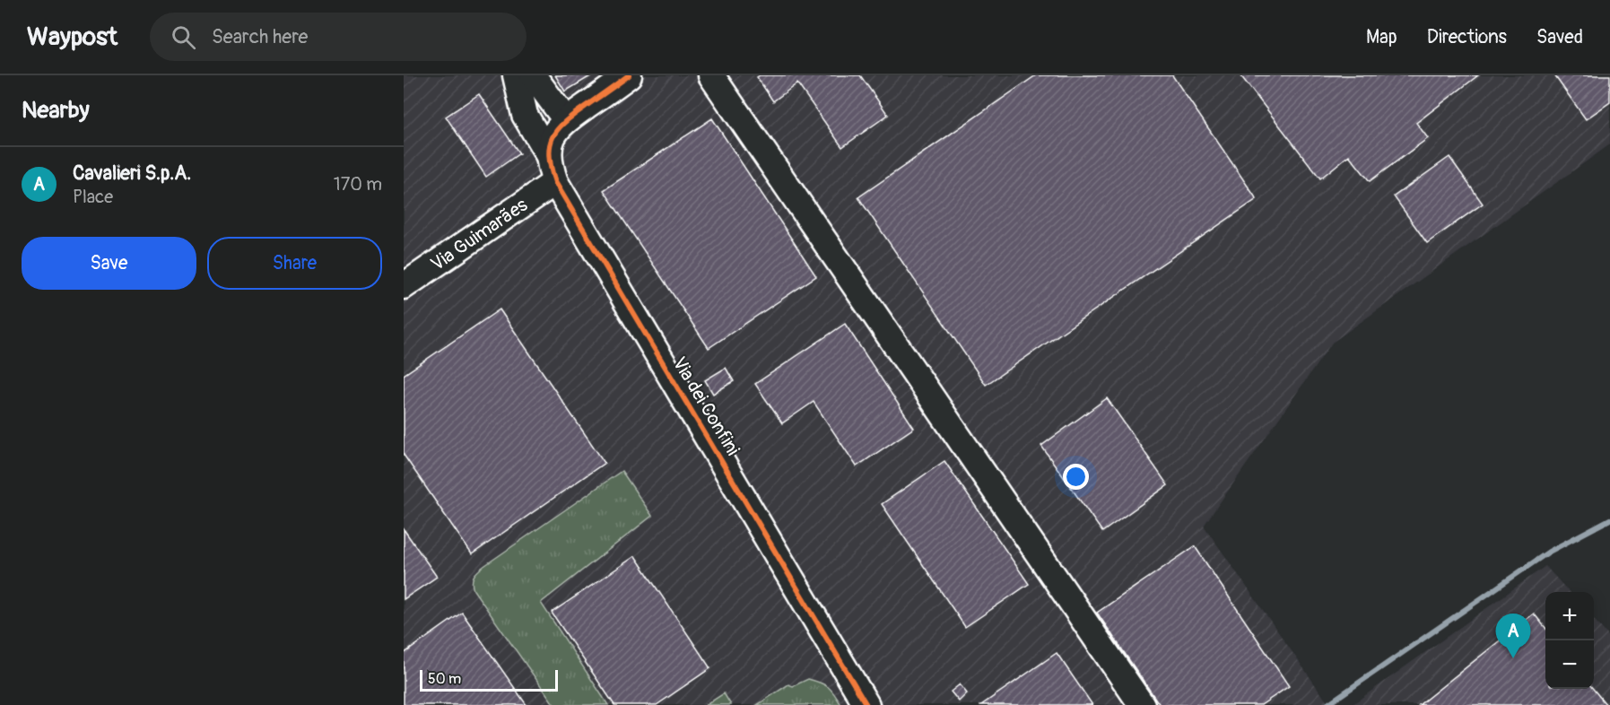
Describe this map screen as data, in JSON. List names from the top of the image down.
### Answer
{
  "streets": {
    "street": ["Via Guimarães", "Via dei Confini"]
  },
  "crossings": [
    ["Via Guimarães", "Via dei Confini"]
  ],
  "scale_bar": "50 m",
  "page": {
    "header": "Waypost",
    "search": "Search here",
    "nav": ["Map", "Directions", "Saved"],
    "heading": "Nearby",
    "list": [
      {
        "mark": "A",
        "name": "Cavalieri S.p.A.",
        "note": "Place",
        "value": "170 m"
      }
    ],
    "buttons": ["Save", "Share"],
    "map_buttons": ["+", "−"],
    "pins": "A",
    "scale": "50 m"
  }
}
